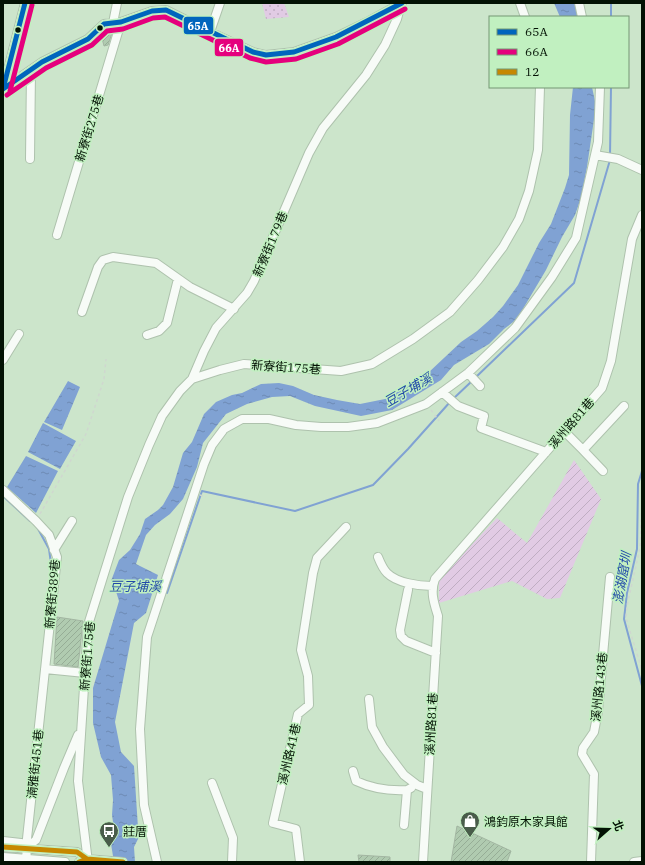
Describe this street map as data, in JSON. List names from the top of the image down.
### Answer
{
  "streets": {
    "street": [
      "新寮街275巷",
      "新寮街179巷",
      "新寮街175巷",
      "溪州路81巷",
      "新寮街389巷",
      "溪州路143巷",
      "溪州路41巷",
      "湳雅街451巷"
    ]
  },
  "crossings": [
    ["新寮街179巷", "新寮街175巷"],
    ["新寮街389巷", "湳雅街451巷"]
  ],
  "water": ["豆子埔溪", "澎湖窟圳"],
  "places": {
    "shop": ["鴻鈞原木家具館"],
    "bus stop": ["莊厝"]
  },
  "lines": ["transit line 65A", "transit line 66A", "transit line 12"],
  "legend": ["65A", "66A", "12"],
  "north": "right"
}
